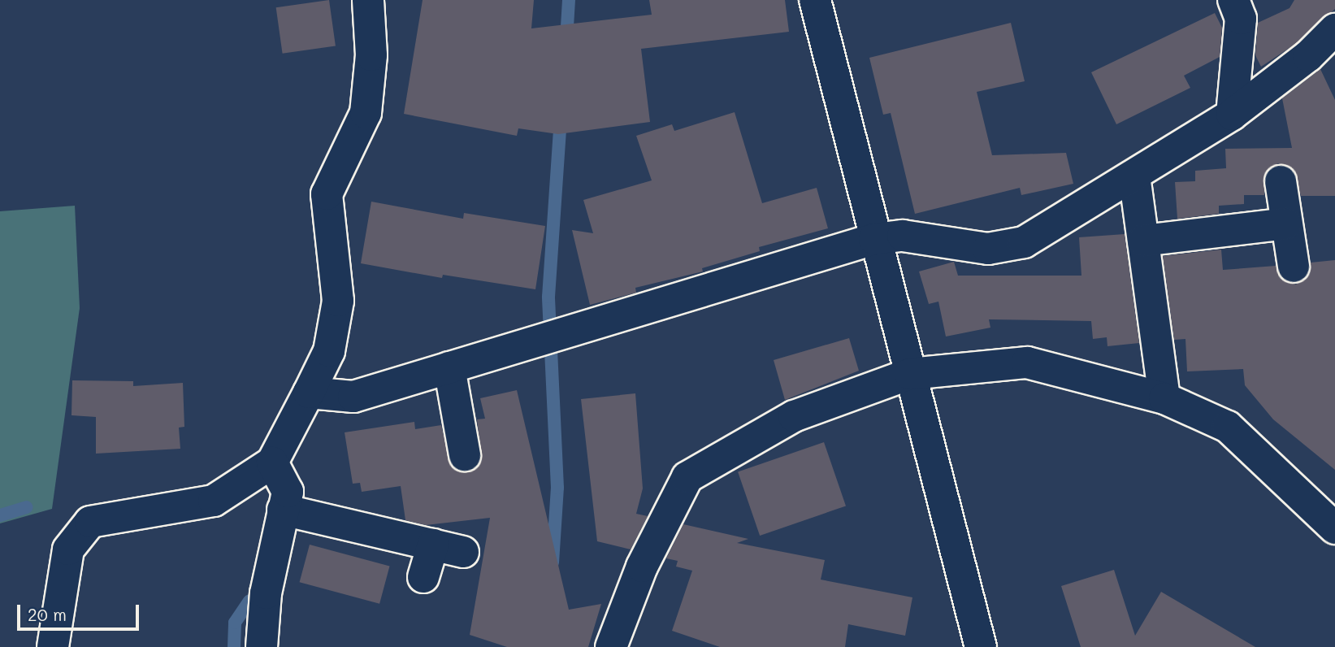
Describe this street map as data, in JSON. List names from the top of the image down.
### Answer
{
  "scale_bar": "20 m"
}
